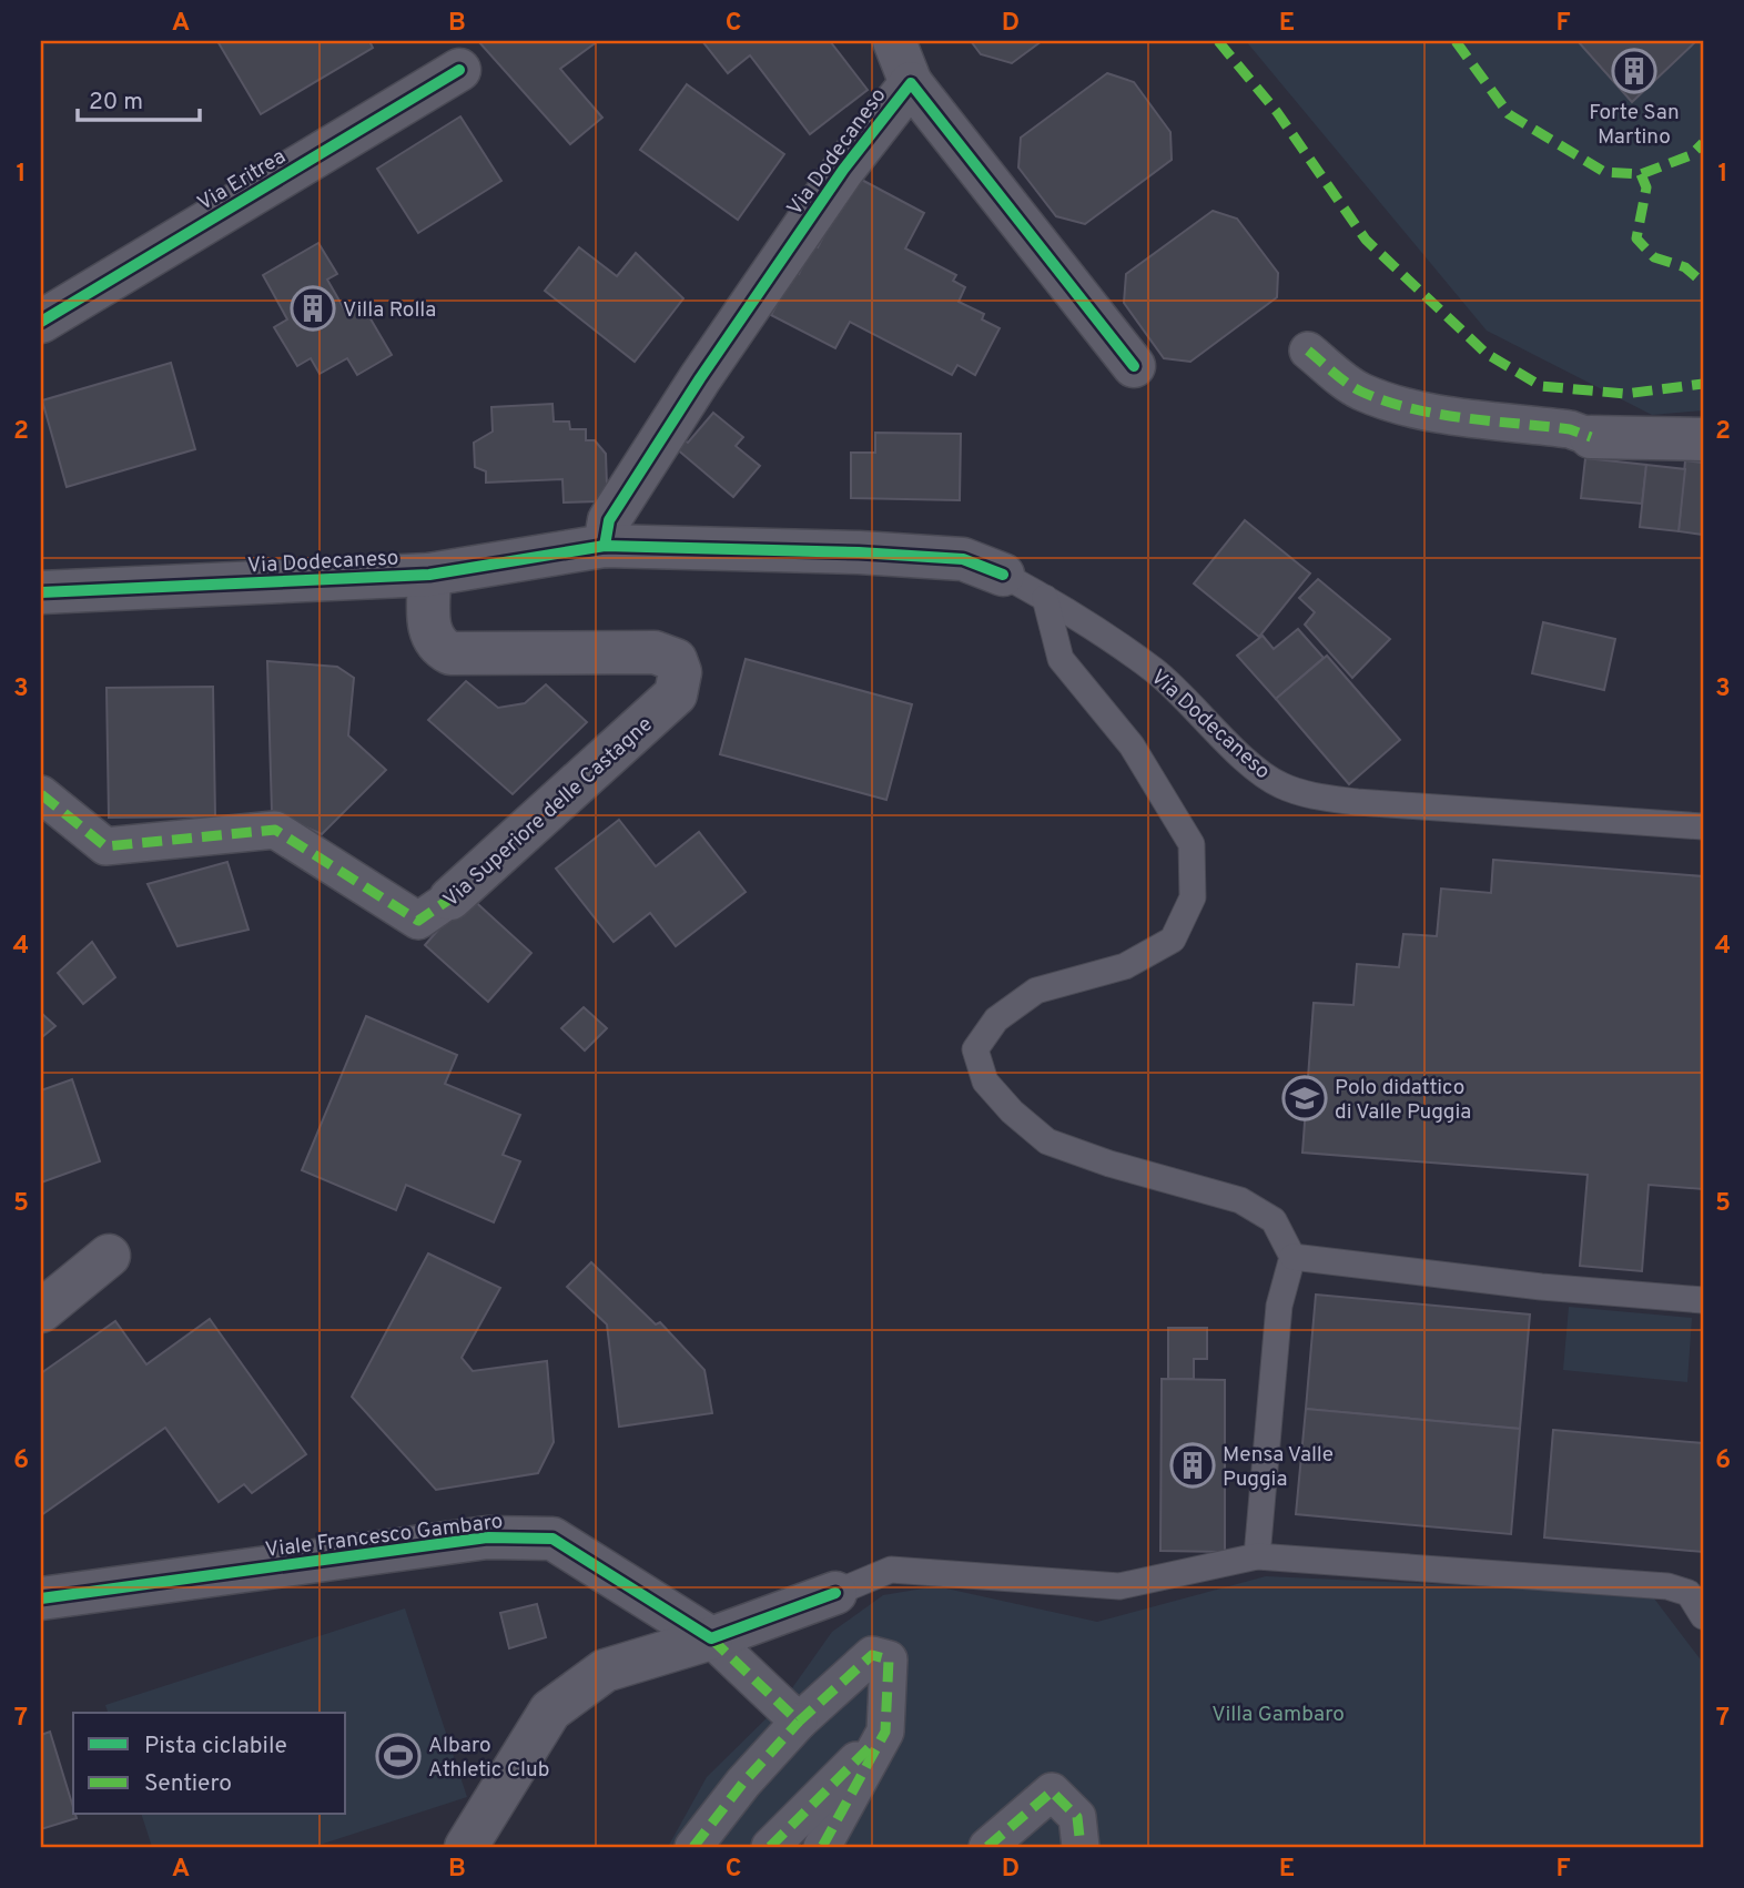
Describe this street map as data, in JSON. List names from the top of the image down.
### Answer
{
  "streets": {
    "street": [
      "Via Dodecaneso",
      "Via Eritrea",
      "Via Superiore delle Castagne",
      "Viale Francesco Gambaro"
    ]
  },
  "crossings": [
    ["Via Dodecaneso", "Via Superiore delle Castagne"]
  ],
  "parks": ["Villa Gambaro"],
  "places": {
    "building": ["Forte San Martino", "Villa Rolla", "Mensa Valle Puggia"],
    "school or university": ["Polo didattico di Valle Puggia"],
    "sports": ["Albaro Athletic Club"]
  },
  "legend": ["Pista ciclabile", "Sentiero"],
  "scale_bar": "20 m",
  "grid": {
    "columns": [
      "A",
      "B",
      "C",
      "D",
      "E",
      "F"
    ],
    "rows": [
      "1",
      "2",
      "3",
      "4",
      "5",
      "6",
      "7"
    ]
  }
}
